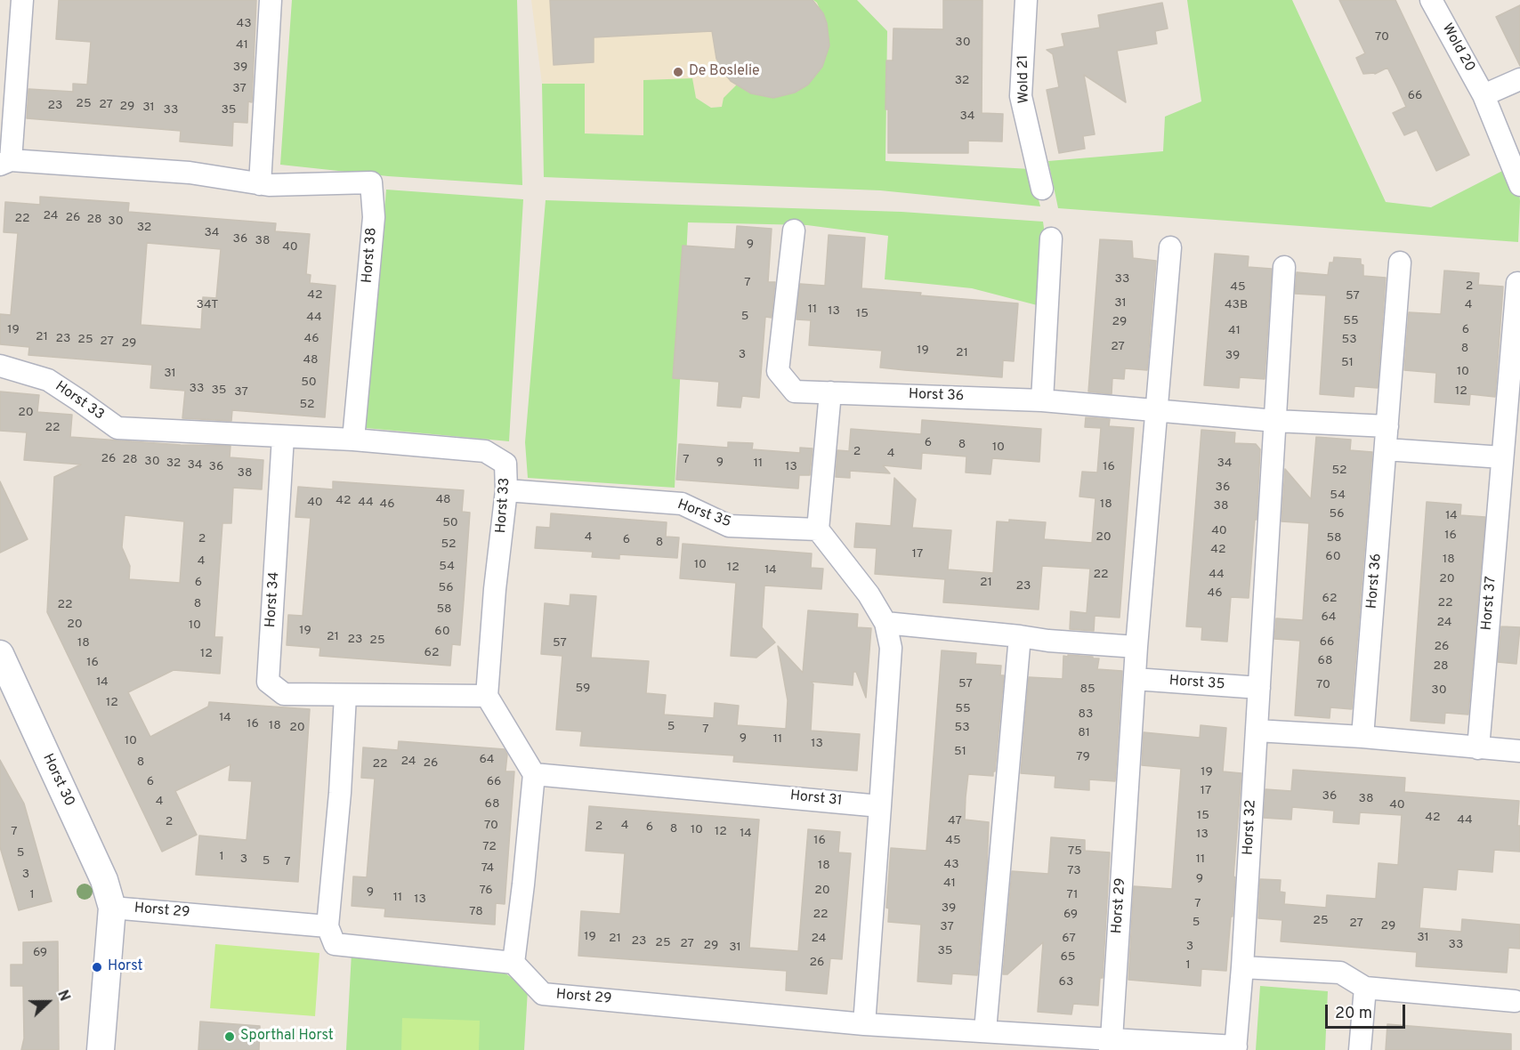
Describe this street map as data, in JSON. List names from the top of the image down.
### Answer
{
  "streets": {
    "street": [
      "Wold 20",
      "Wold 21",
      "Horst 38",
      "Horst 36",
      "Horst 33",
      "Horst 35",
      "Horst 34",
      "Horst 37",
      "Horst 30",
      "Horst 31",
      "Horst 32",
      "Horst 29"
    ]
  },
  "crossings": [
    ["Horst 38", "Horst 33"],
    ["Horst 33", "Horst 35"],
    ["Horst 33", "Horst 34"],
    ["Horst 35", "Horst 32"],
    ["Horst 35", "Horst 29"],
    ["Horst 30", "Horst 29"],
    ["Horst 32", "Horst 29"]
  ],
  "places": ["De Boslelie", "Horst", "Sporthal Horst"],
  "house_numbers": [
    "43",
    "70",
    "30",
    "41",
    "39",
    "32",
    "37",
    "66",
    "25",
    "27",
    "23",
    "29",
    "31",
    "33",
    "35",
    "34",
    "24",
    "26",
    "22",
    "28",
    "30",
    "32",
    "34",
    "36",
    "38",
    "9",
    "40",
    "33",
    "7",
    "2",
    "45",
    "42",
    "57",
    "31",
    "34T",
    "43B",
    "4",
    "11",
    "13",
    "15",
    "5",
    "44",
    "55",
    "29",
    "19",
    "6",
    "41",
    "21",
    "23",
    "46",
    "25",
    "53",
    "27",
    "29",
    "27",
    "8",
    "19",
    "21",
    "3",
    "39",
    "48",
    "51",
    "10",
    "31",
    "50",
    "33",
    "35",
    "12",
    "37",
    "52",
    "20",
    "22",
    "6",
    "8",
    "10",
    "2",
    "4",
    "26",
    "28",
    "7",
    "30",
    "9",
    "32",
    "11",
    "34",
    "34",
    "36",
    "13",
    "16",
    "52",
    "38",
    "36",
    "54",
    "48",
    "42",
    "40",
    "44",
    "46",
    "18",
    "38",
    "56",
    "14",
    "50",
    "40",
    "16",
    "4",
    "20",
    "58",
    "2",
    "6",
    "8",
    "52",
    "42",
    "17",
    "60",
    "18",
    "4",
    "10",
    "54",
    "12",
    "14",
    "22",
    "44",
    "20",
    "6",
    "21",
    "23",
    "56",
    "46",
    "62",
    "22",
    "8",
    "22",
    "58",
    "64",
    "24",
    "20",
    "10",
    "19",
    "60",
    "21",
    "23",
    "25",
    "66",
    "18",
    "57",
    "26",
    "62",
    "12",
    "68",
    "16",
    "28",
    "14",
    "57",
    "70",
    "59",
    "85",
    "30",
    "12",
    "55",
    "83",
    "14",
    "16",
    "18",
    "5",
    "20",
    "53",
    "7",
    "81",
    "9",
    "11",
    "10",
    "13",
    "51",
    "79",
    "64",
    "24",
    "8",
    "26",
    "22",
    "19",
    "6",
    "66",
    "17",
    "36",
    "38",
    "4",
    "68",
    "40",
    "15",
    "42",
    "44",
    "47",
    "2",
    "70",
    "4",
    "2",
    "6",
    "8",
    "10",
    "7",
    "12",
    "14",
    "13",
    "16",
    "45",
    "72",
    "75",
    "5",
    "1",
    "3",
    "11",
    "5",
    "7",
    "43",
    "18",
    "74",
    "73",
    "3",
    "9",
    "41",
    "76",
    "20",
    "9",
    "1",
    "71",
    "11",
    "13",
    "7",
    "39",
    "78",
    "22",
    "69",
    "25",
    "5",
    "27",
    "29",
    "37",
    "19",
    "31",
    "21",
    "24",
    "67",
    "23",
    "25",
    "27",
    "33",
    "29",
    "3",
    "31",
    "35",
    "69",
    "65",
    "26",
    "1",
    "63"
  ],
  "scale_bar": "20 m",
  "north": "right"
}
